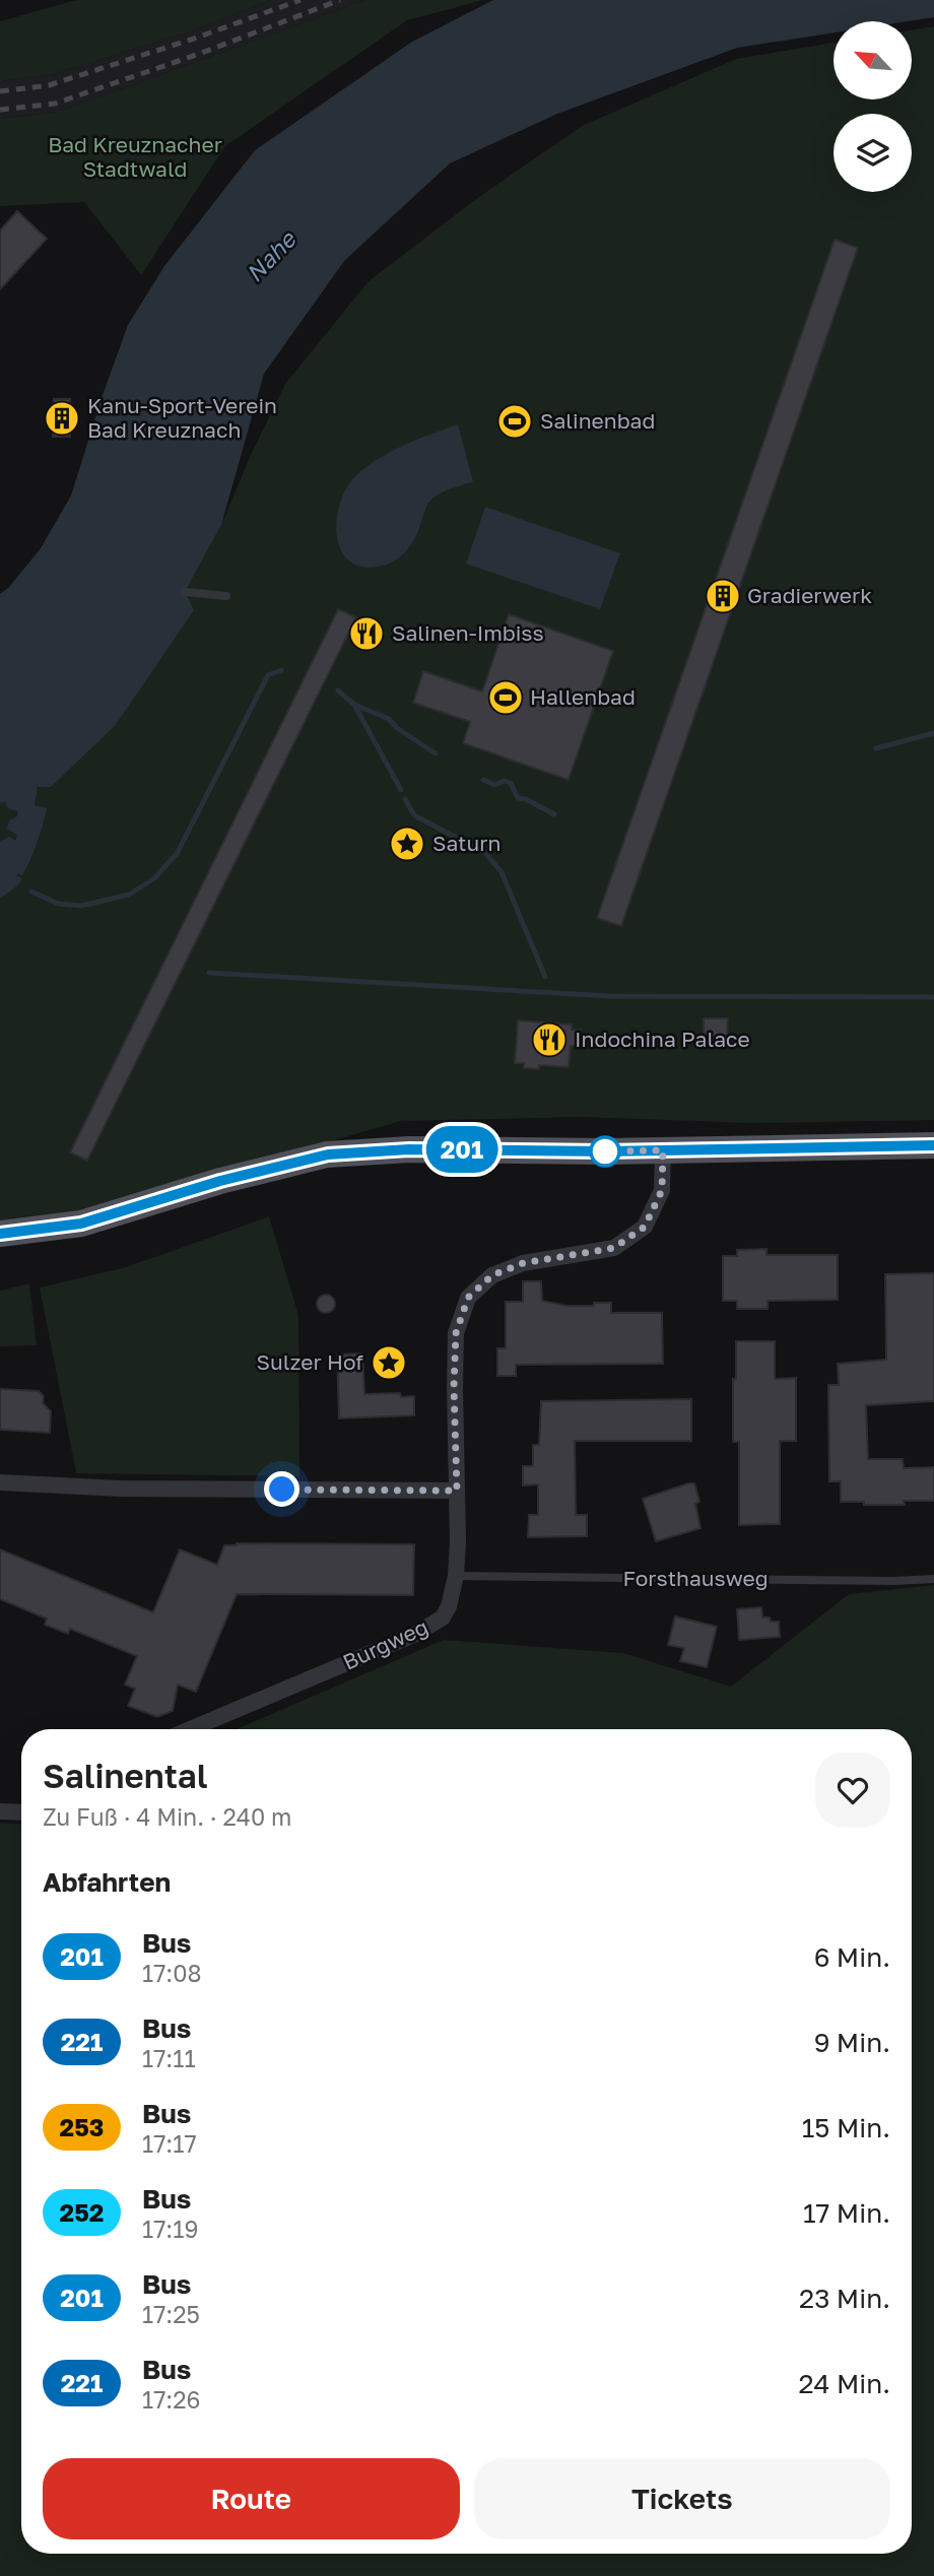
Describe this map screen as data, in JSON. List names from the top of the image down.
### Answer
{
  "streets": {
    "street": ["Burgweg"],
    "lane": ["Forsthausweg"]
  },
  "crossings": [
    ["Forsthausweg", "Burgweg"]
  ],
  "water": ["Nahe"],
  "parks": ["Bad Kreuznacher Stadtwald"],
  "places": {
    "building": ["Kanu-Sport-Verein Bad Kreuznach", "Gradierwerk"],
    "sports": ["Salinenbad", "Hallenbad"],
    "restaurant": ["Salinen-Imbiss", "Indochina Palace"],
    "place": ["Saturn", "Sulzer Hof"]
  },
  "lines": ["bus line 201"],
  "north": "top left",
  "page": {
    "on_map": "201",
    "heading": [
      ["Salinental", "Zu Fuß · 4 Min. · 240 m"],
      "Abfahrten"
    ],
    "list": [
      {
        "mark": "201",
        "name": "Bus",
        "note": "17:08",
        "value": "6 Min."
      },
      {
        "mark": "221",
        "name": "Bus",
        "note": "17:11",
        "value": "9 Min."
      },
      {
        "mark": "253",
        "name": "Bus",
        "note": "17:17",
        "value": "15 Min."
      },
      {
        "mark": "252",
        "name": "Bus",
        "note": "17:19",
        "value": "17 Min."
      },
      {
        "mark": "201",
        "name": "Bus",
        "note": "17:25",
        "value": "23 Min."
      },
      {
        "mark": "221",
        "name": "Bus",
        "note": "17:26",
        "value": "24 Min."
      }
    ],
    "buttons": ["Route", "Tickets"]
  }
}
